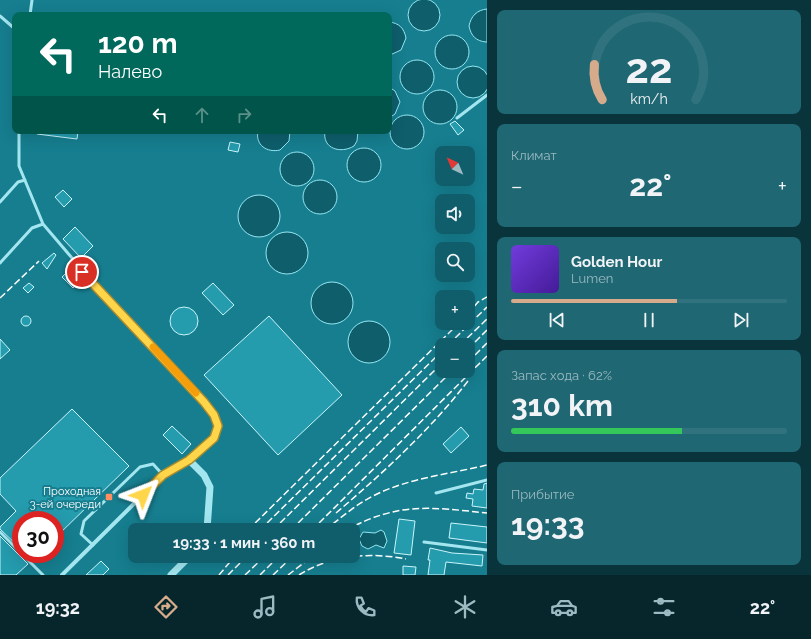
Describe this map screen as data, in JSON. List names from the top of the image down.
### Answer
{
  "places": {
    "transit": ["Проходная 3-ей очереди"]
  },
  "north": "top left",
  "page": {
    "turn": ["120 m", "Налево"],
    "tile": [
      "Климат",
      ["Запас хода · 62%", "310 km"],
      ["Прибытие", "19:33"]
    ],
    "map_buttons": ["+", "−"],
    "heat": ["−", "22°", "+"],
    "song": ["Golden Hour", "Lumen"],
    "limit": "30",
    "trip": "19:33 · 1 мин · 360 m",
    "tabs": ["19:32", "22°"],
    "gauge": ["22", "km/h"]
  }
}
